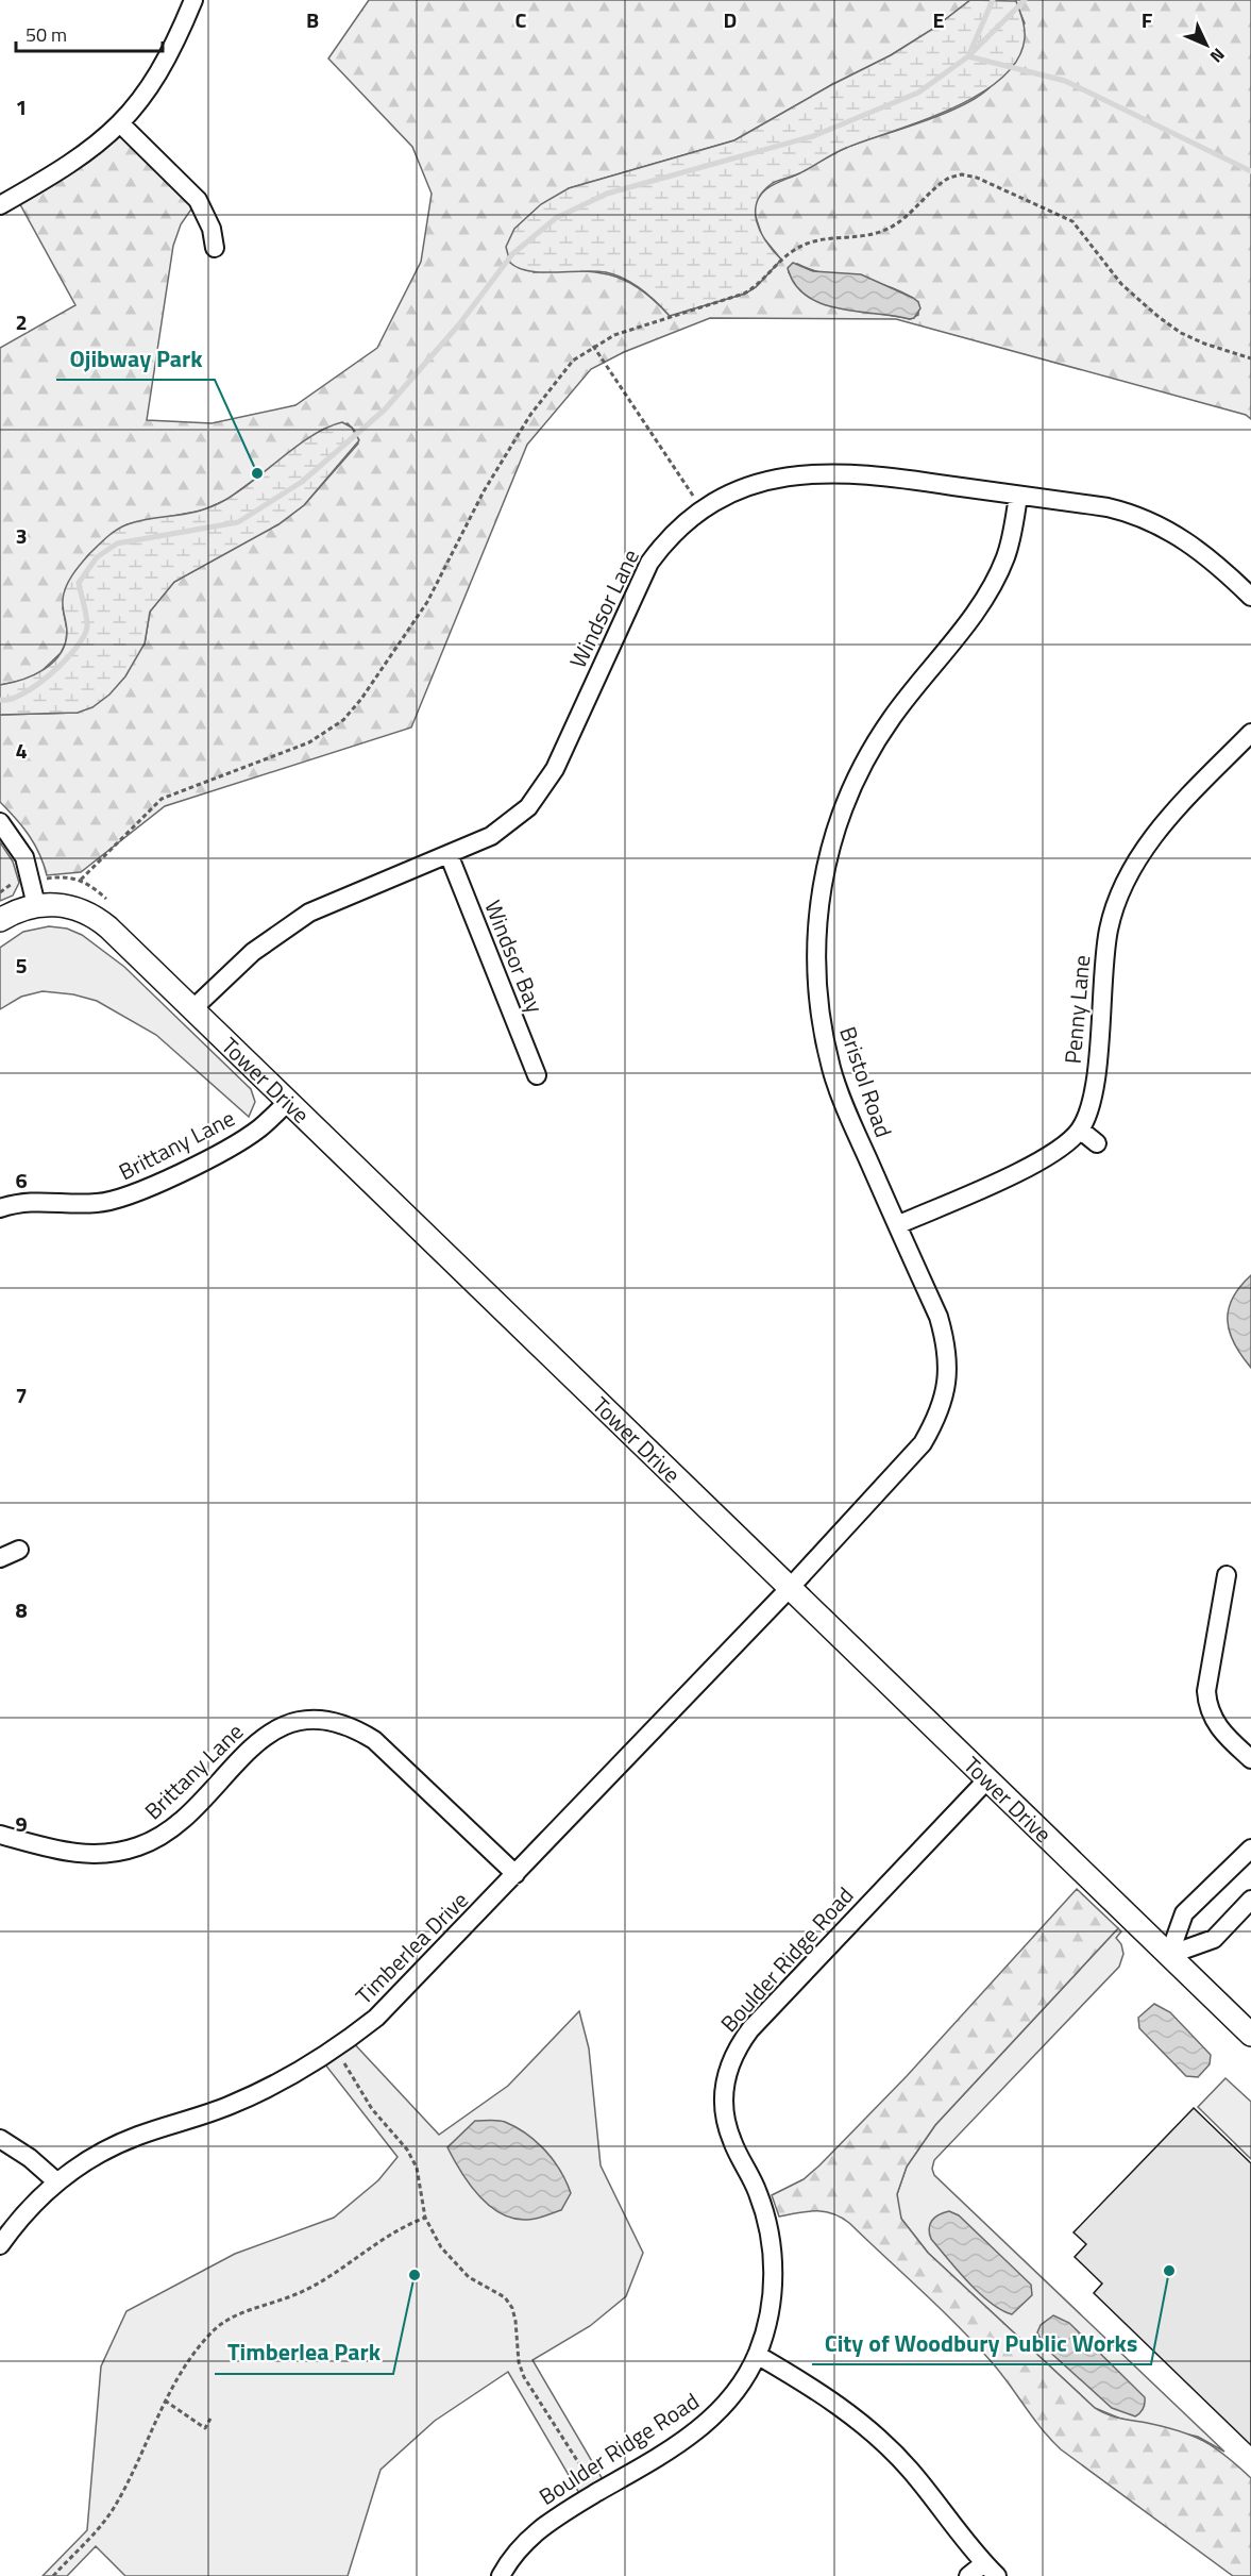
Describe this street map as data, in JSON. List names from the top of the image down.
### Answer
{
  "streets": {
    "street": [
      "Windsor Lane",
      "Windsor Bay",
      "Penny Lane",
      "Tower Drive",
      "Bristol Road",
      "Brittany Lane",
      "Timberlea Drive",
      "Boulder Ridge Road"
    ]
  },
  "crossings": [
    ["Windsor Lane", "Windsor Bay"],
    ["Windsor Lane", "Tower Drive"],
    ["Windsor Lane", "Bristol Road"],
    ["Penny Lane", "Bristol Road"],
    ["Tower Drive", "Bristol Road"],
    ["Tower Drive", "Brittany Lane"],
    ["Tower Drive", "Timberlea Drive"],
    ["Tower Drive", "Boulder Ridge Road"],
    ["Bristol Road", "Timberlea Drive"],
    ["Brittany Lane", "Timberlea Drive"]
  ],
  "places": ["Ojibway Park", "City of Woodbury Public Works", "Timberlea Park"],
  "scale_bar": "50 m",
  "north": "bottom right",
  "grid": {
    "columns": [
      "B",
      "C",
      "D",
      "E",
      "F"
    ],
    "rows": [
      "1",
      "2",
      "3",
      "4",
      "5",
      "6",
      "7",
      "8",
      "9"
    ]
  }
}
